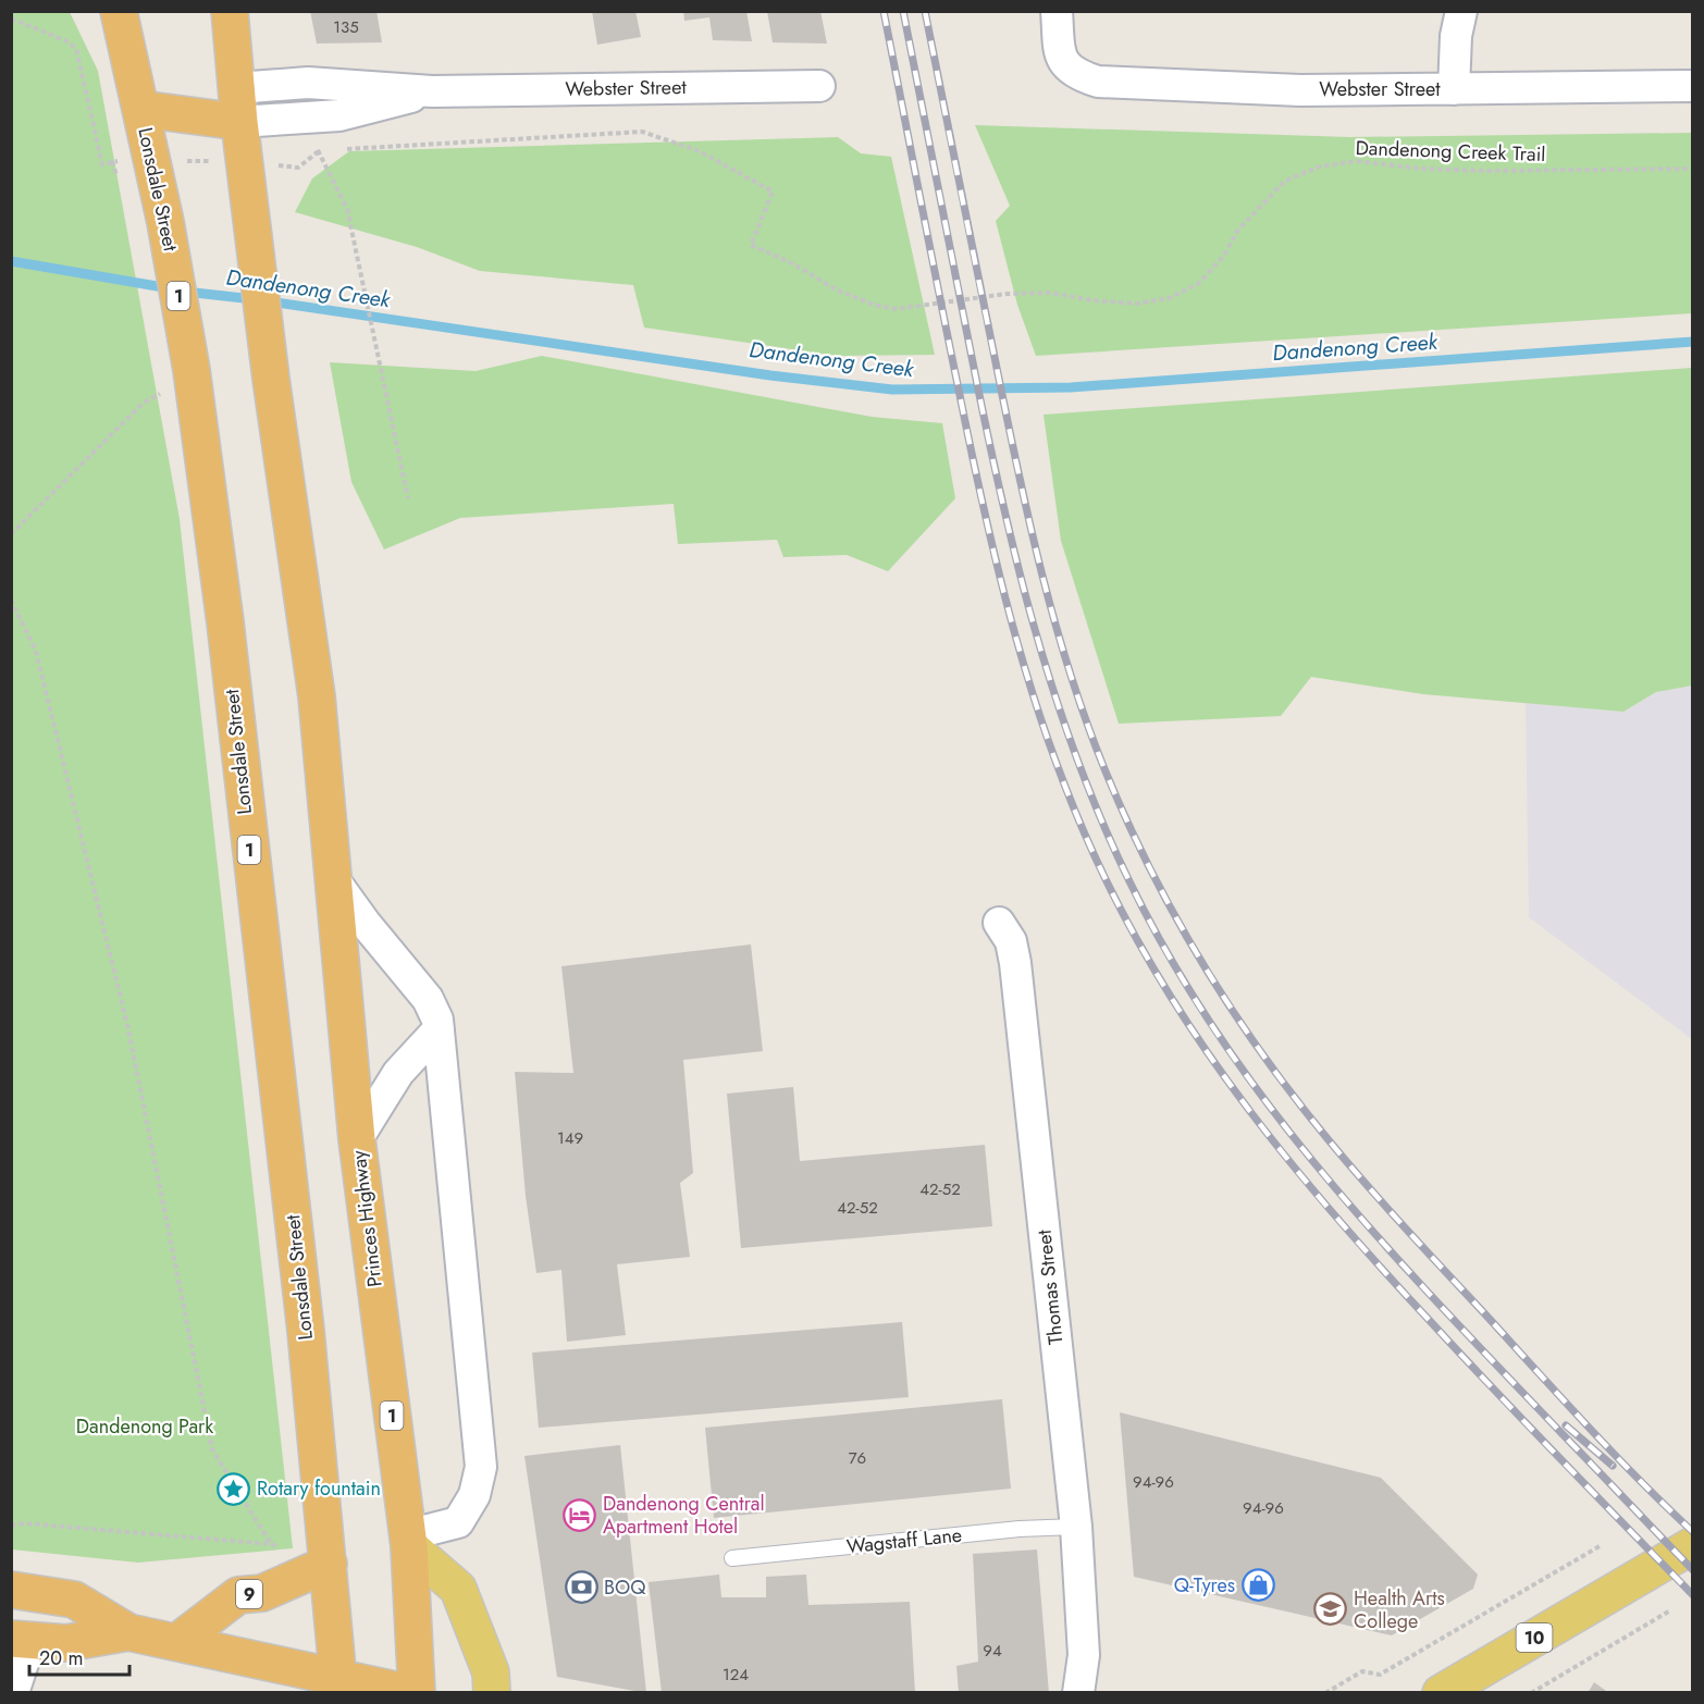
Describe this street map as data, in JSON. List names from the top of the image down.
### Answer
{
  "streets": {
    "highway": [
      "Lonsdale Street",
      "1",
      "Princes Highway",
      "9"
    ],
    "main road": ["10"],
    "street": ["Webster Street", "Thomas Street"],
    "lane": ["Wagstaff Lane"],
    "path": ["Dandenong Creek Trail"]
  },
  "crossings": [
    ["Webster Street", "1"],
    ["Lonsdale Street", "9"],
    ["1", "Princes Highway"],
    ["Thomas Street", "Wagstaff Lane"]
  ],
  "water": ["Dandenong Creek"],
  "parks": ["Dandenong Park"],
  "places": {
    "place": ["Rotary fountain"],
    "hotel": ["Dandenong Central Apartment Hotel"],
    "shop": ["Q-Tyres"],
    "bank": ["BOQ"],
    "school or university": ["Health Arts College"]
  },
  "house_numbers": [
    "135",
    "149",
    "42-52",
    "42-52",
    "76",
    "94-96",
    "94-96",
    "94",
    "124"
  ],
  "scale_bar": "20 m"
}
